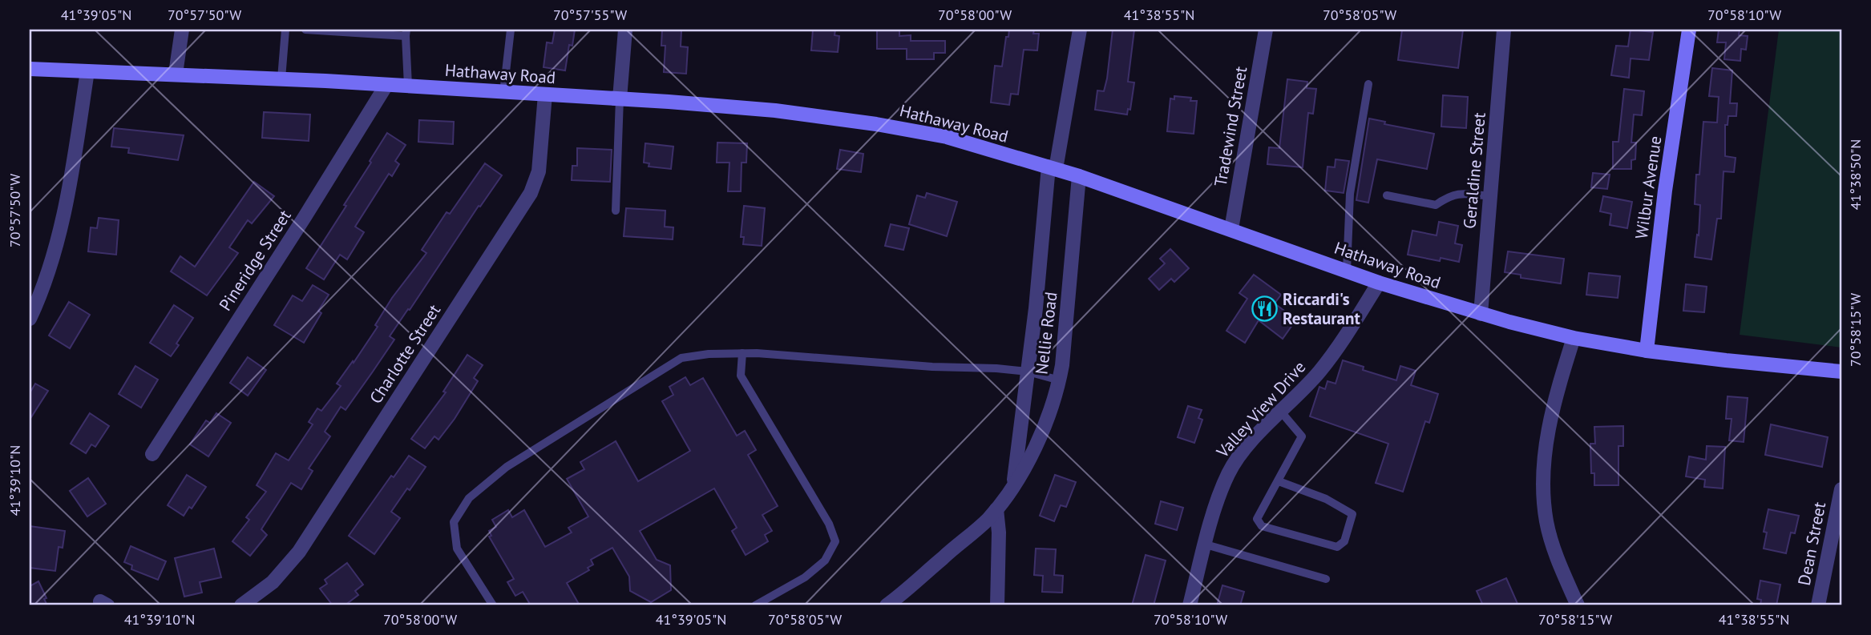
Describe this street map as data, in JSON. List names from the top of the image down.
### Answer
{
  "streets": {
    "main road": ["Hathaway Road", "Wilbur Avenue"],
    "street": [
      "Tradewind Street",
      "Geraldine Street",
      "Pineridge Street",
      "Nellie Road",
      "Charlotte Street",
      "Valley View Drive",
      "Dean Street"
    ]
  },
  "crossings": [
    ["Hathaway Road", "Tradewind Street"],
    ["Hathaway Road", "Geraldine Street"],
    ["Hathaway Road", "Wilbur Avenue"],
    ["Hathaway Road", "Pineridge Street"],
    ["Hathaway Road", "Nellie Road"],
    ["Hathaway Road", "Charlotte Street"],
    ["Hathaway Road", "Valley View Drive"]
  ],
  "places": {
    "restaurant": ["Riccardi's Restaurant"]
  },
  "coordinates": [
    "41°39'05\"N",
    "70°57'50\"W",
    "70°57'55\"W",
    "70°58'00\"W",
    "41°38'55\"N",
    "70°58'05\"W",
    "70°58'10\"W",
    "41°38'50\"N",
    "70°58'15\"W",
    "41°39'10\"N"
  ]
}
